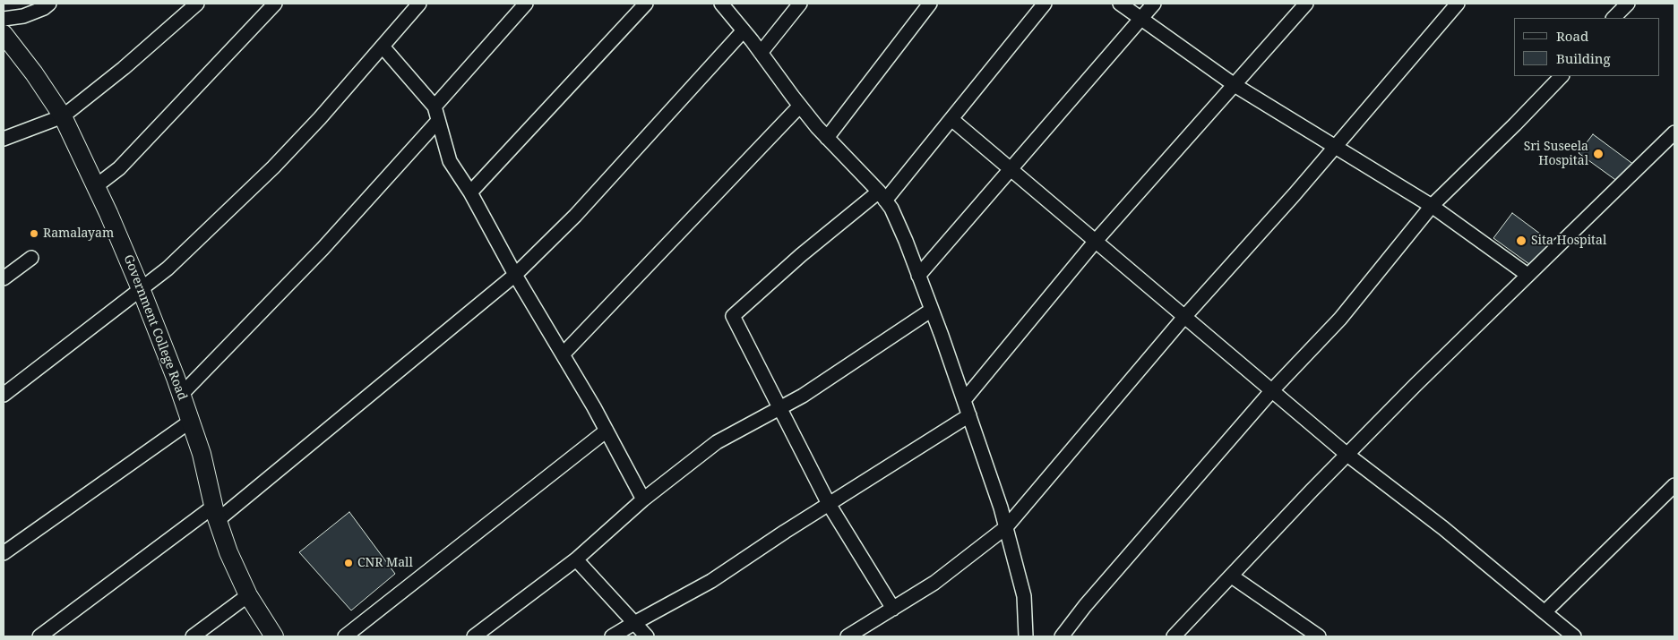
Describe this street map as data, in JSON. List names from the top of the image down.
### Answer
{
  "streets": {
    "main road": ["Government College Road"]
  },
  "places": [
    "Sri Suseela Hospital",
    "Ramalayam",
    "Sita Hospital",
    "CNR Mall"
  ],
  "legend": ["Road", "Building"]
}
